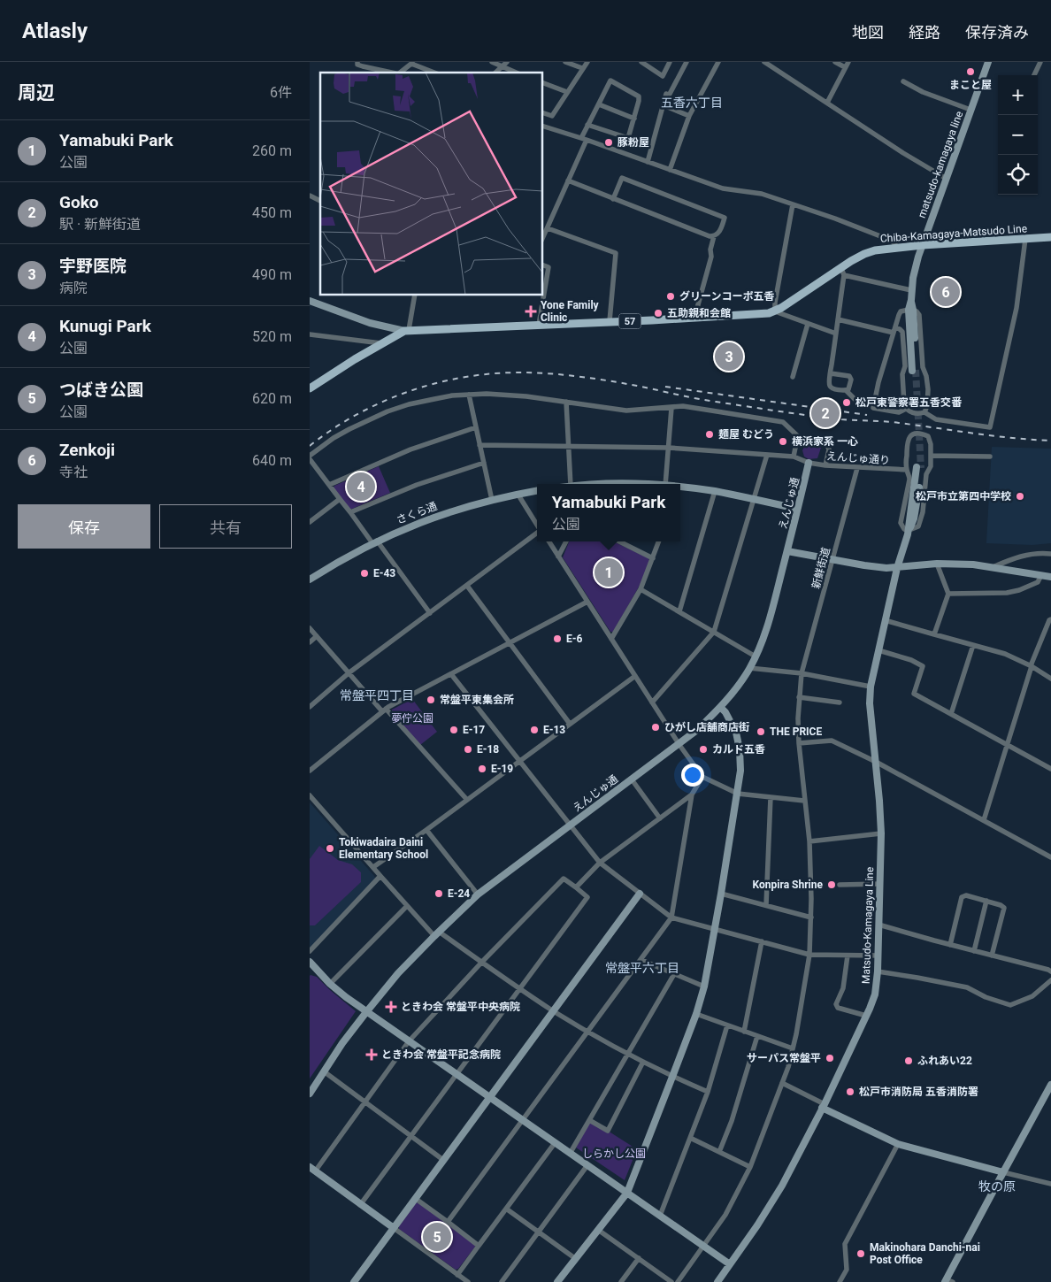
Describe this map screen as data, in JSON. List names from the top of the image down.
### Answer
{
  "streets": {
    "main road": ["Chiba-Kamagaya-Matsudo Line", "57"],
    "street": [
      "matsudo-kamagaya line",
      "えんじゅ通り",
      "えんじゅ通",
      "さくら通",
      "新鮮街道",
      "Matsudo-Kamagaya Line"
    ]
  },
  "crossings": [
    ["matsudo-kamagaya line", "Chiba-Kamagaya-Matsudo Line"],
    ["えんじゅ通り", "えんじゅ通"],
    ["えんじゅ通り", "新鮮街道"]
  ],
  "districts": [
    "五香六丁目",
    "常盤平四丁目",
    "常盤平六丁目",
    "牧の原"
  ],
  "parks": ["夢佇公園", "しらかし公園"],
  "places": {
    "other": [
      "まこと屋",
      "豚粉屋",
      "グリーンコーポ五香",
      "五助親和会館",
      "松戸東警察署五香交番",
      "麺屋 むどう",
      "横浜家系 一心",
      "松戸市立第四中学校",
      "E-43",
      "E-6",
      "常盤平東集会所",
      "ひがし店舗商店街",
      "E-17",
      "E-13",
      "THE PRICE",
      "E-18",
      "カルド五香",
      "E-19",
      "Tokiwadaira Daini Elementary School",
      "Konpira Shrine",
      "E-24",
      "サーパス常盤平",
      "ふれあい22",
      "松戸市消防局 五香消防署",
      "Makinohara Danchi-nai Post Office"
    ],
    "health": ["Yone Family Clinic", "ときわ会 常盤平中央病院", "ときわ会 常盤平記念病院"]
  },
  "page": {
    "header": "Atlasly",
    "nav": ["地図", "経路", "保存済み"],
    "heading": ["周辺", "6件"],
    "map_buttons": ["+", "−"],
    "list": [
      {
        "mark": "1",
        "name": "Yamabuki Park",
        "note": "公園",
        "value": "260 m"
      },
      {
        "mark": "2",
        "name": "Goko",
        "note": "駅 · 新鮮街道",
        "value": "450 m"
      },
      {
        "mark": "3",
        "name": "宇野医院",
        "note": "病院",
        "value": "490 m"
      },
      {
        "mark": "4",
        "name": "Kunugi Park",
        "note": "公園",
        "value": "520 m"
      },
      {
        "mark": "5",
        "name": "つばき公園",
        "note": "公園",
        "value": "620 m"
      },
      {
        "mark": "6",
        "name": "Zenkoji",
        "note": "寺社",
        "value": "640 m"
      }
    ],
    "pins": [
      "6",
      "3",
      "2",
      "4",
      "1",
      "5"
    ],
    "popup": ["Yamabuki Park", "公園"],
    "buttons": ["保存", "共有"]
  }
}
